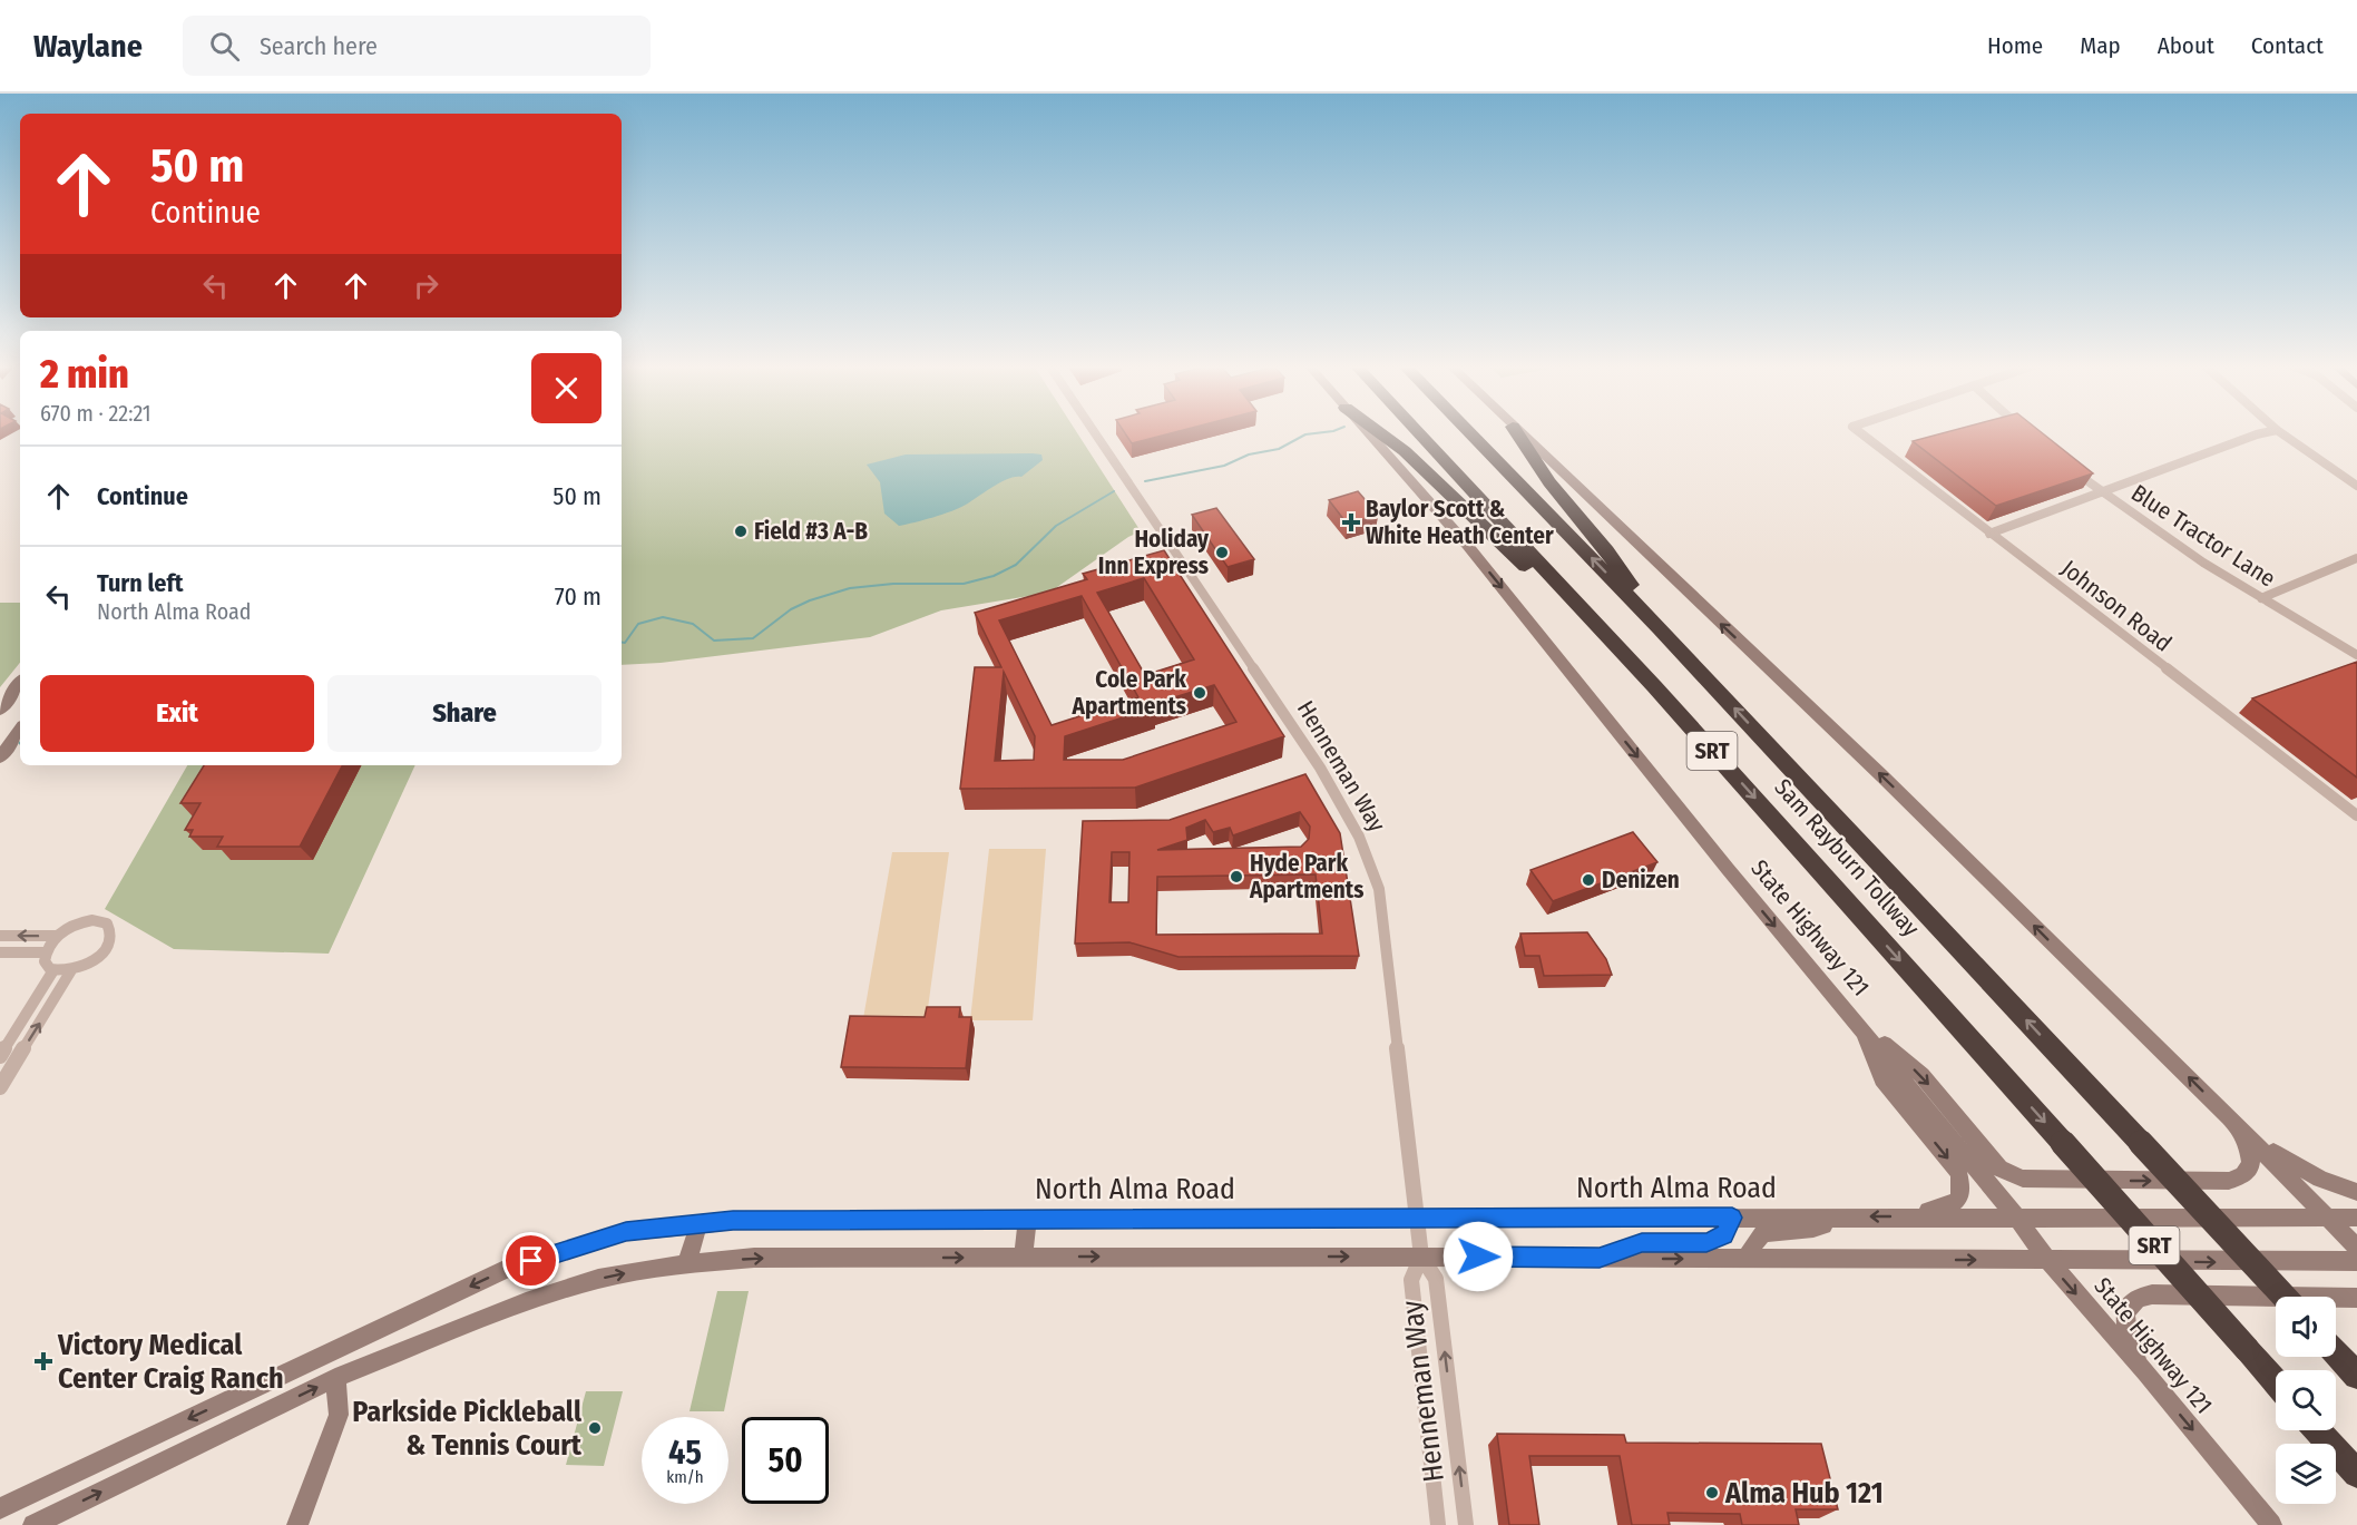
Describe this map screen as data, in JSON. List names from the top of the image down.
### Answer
{
  "streets": {
    "highway": ["SRT", "Sam Rayburn Tollway"],
    "main road": ["State Highway 121", "North Alma Road"],
    "street": ["Blue Tractor Lane", "Johnson Road", "Henneman Way"]
  },
  "crossings": [
    ["Henneman Way", "North Alma Road"],
    ["State Highway 121", "North Alma Road"]
  ],
  "one_way": ["State Highway 121"],
  "places": {
    "health": ["Baylor Scott & White Heath Center", "Victory Medical Center Craig Ranch"],
    "other": [
      "Field #3 A-B",
      "Holiday Inn Express",
      "Cole Park Apartments",
      "Hyde Park Apartments",
      "Denizen",
      "Parkside Pickleball & Tennis Court",
      "Alma Hub 121"
    ]
  },
  "page": {
    "header": "Waylane",
    "search": "Search here",
    "nav": [
      "Home",
      "Map",
      "About",
      "Contact"
    ],
    "turn": ["50 m", "Continue"],
    "heading": ["2 min", "670 m · 22:21"],
    "list": [
      {
        "name": "Continue",
        "value": "50 m"
      },
      {
        "name": "Turn left",
        "note": "North Alma Road",
        "value": "70 m"
      }
    ],
    "buttons": ["Exit", "Share"],
    "speed": "45 km/h",
    "limit": "50"
  }
}
